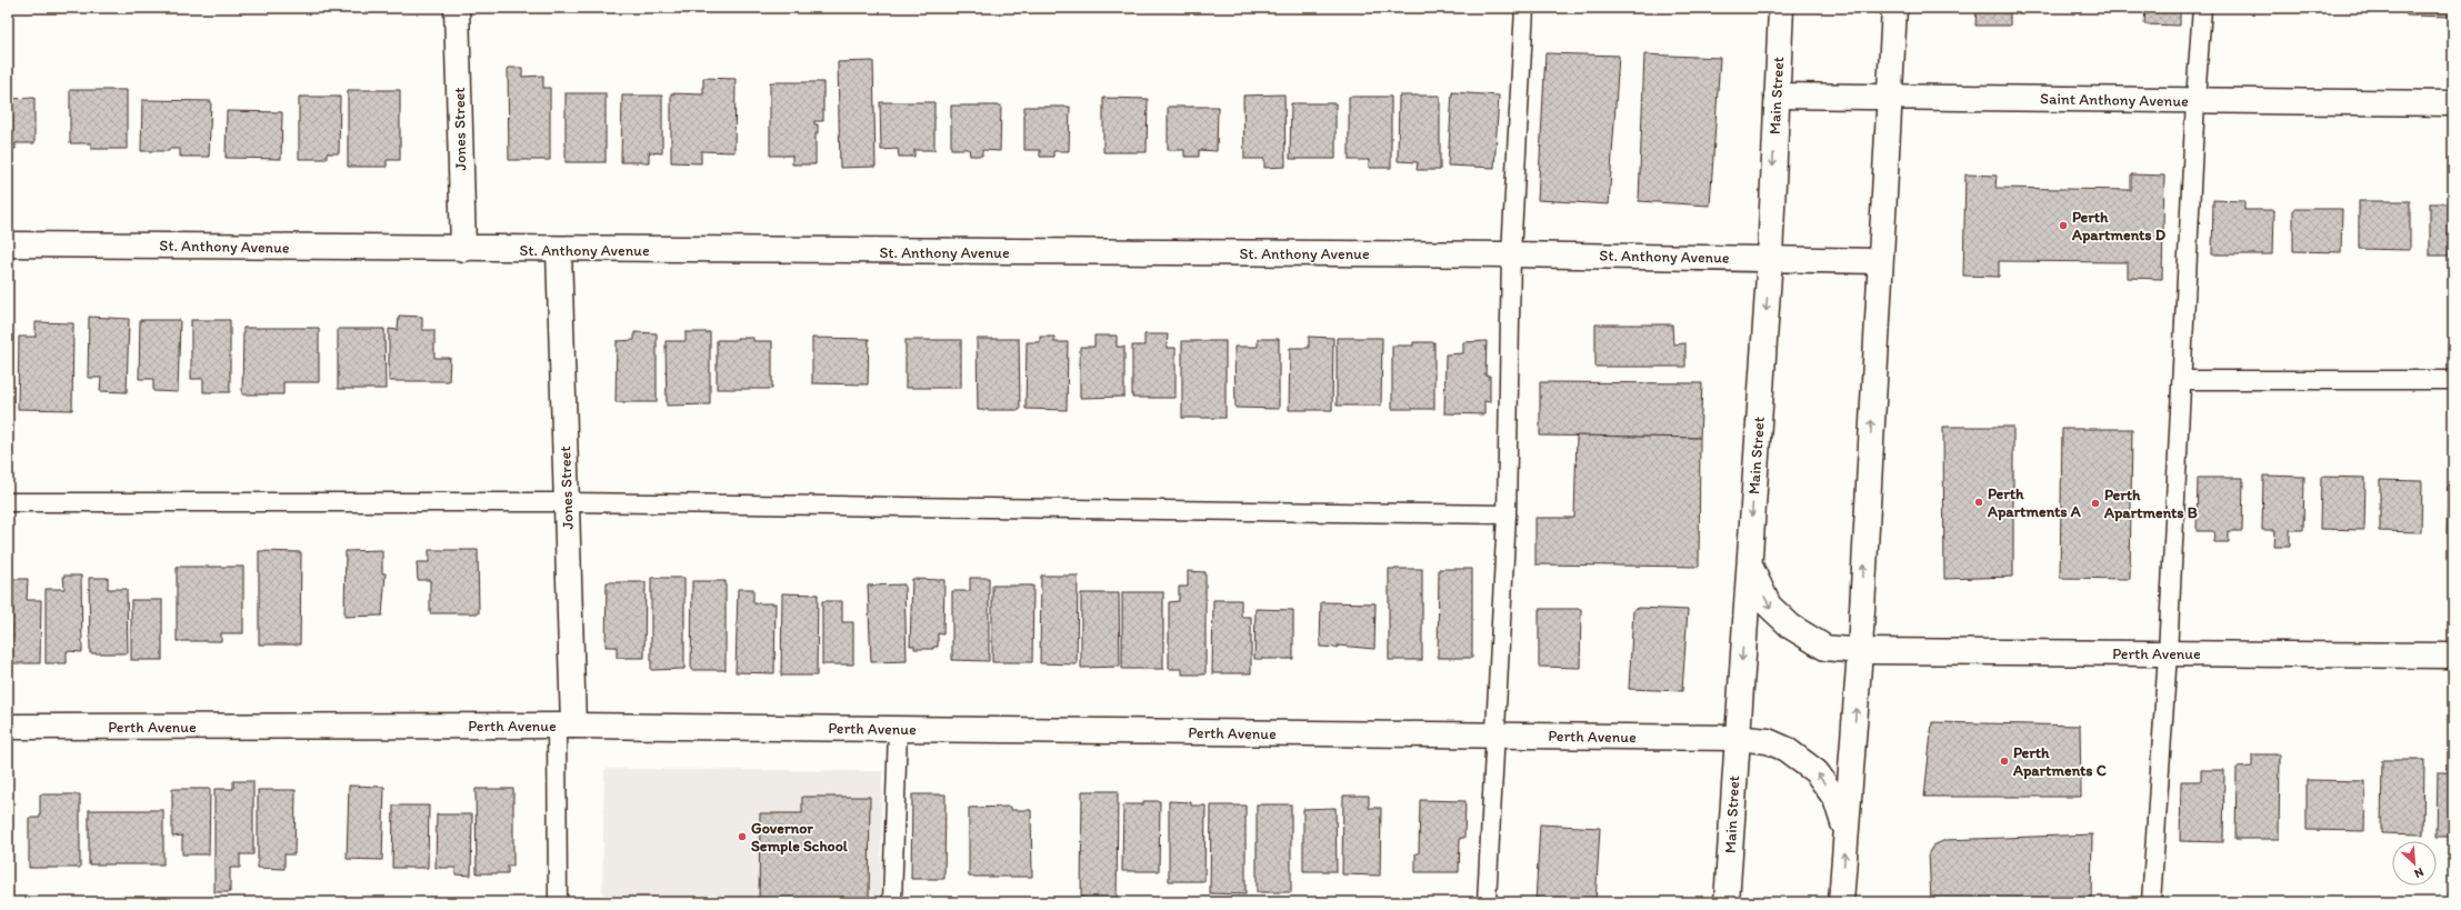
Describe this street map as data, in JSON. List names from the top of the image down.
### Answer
{
  "streets": {
    "street": [
      "Main Street",
      "Saint Anthony Avenue",
      "Jones Street",
      "St. Anthony Avenue",
      "Perth Avenue"
    ]
  },
  "crossings": [
    ["Main Street", "Saint Anthony Avenue"],
    ["Main Street", "St. Anthony Avenue"],
    ["Main Street", "Perth Avenue"],
    ["Jones Street", "St. Anthony Avenue"],
    ["Jones Street", "Perth Avenue"]
  ],
  "places": [
    "Perth Apartments D",
    "Perth Apartments A",
    "Perth Apartments B",
    "Perth Apartments C",
    "Governor Semple School"
  ],
  "north": "bottom right"
}
